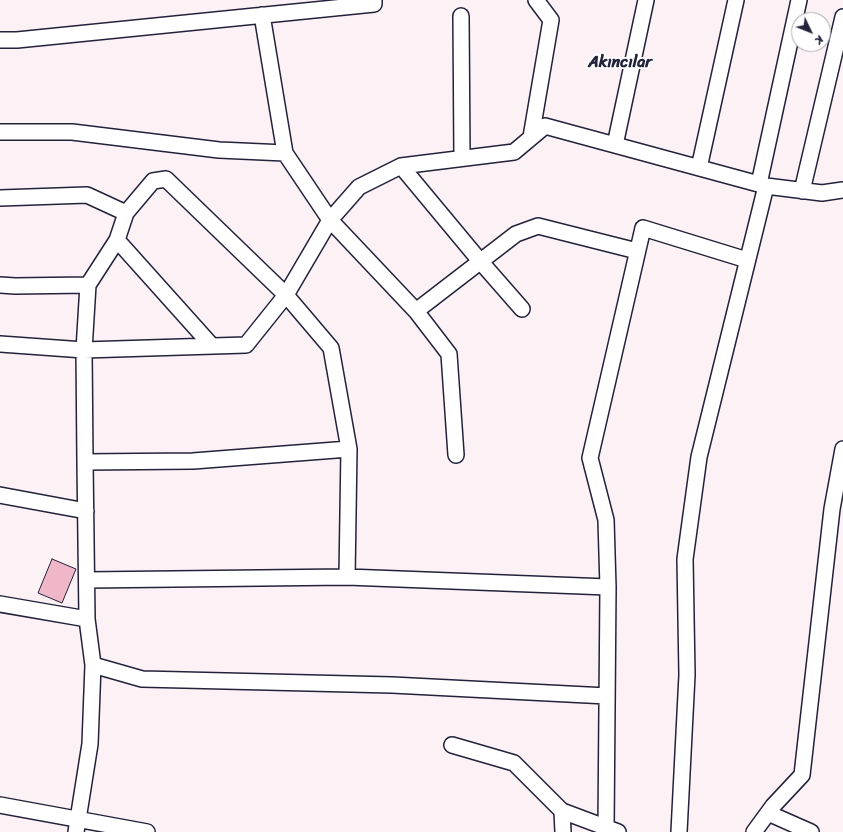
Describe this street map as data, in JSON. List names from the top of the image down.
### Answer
{
  "districts": ["Akıncılar"],
  "north": "bottom right"
}
